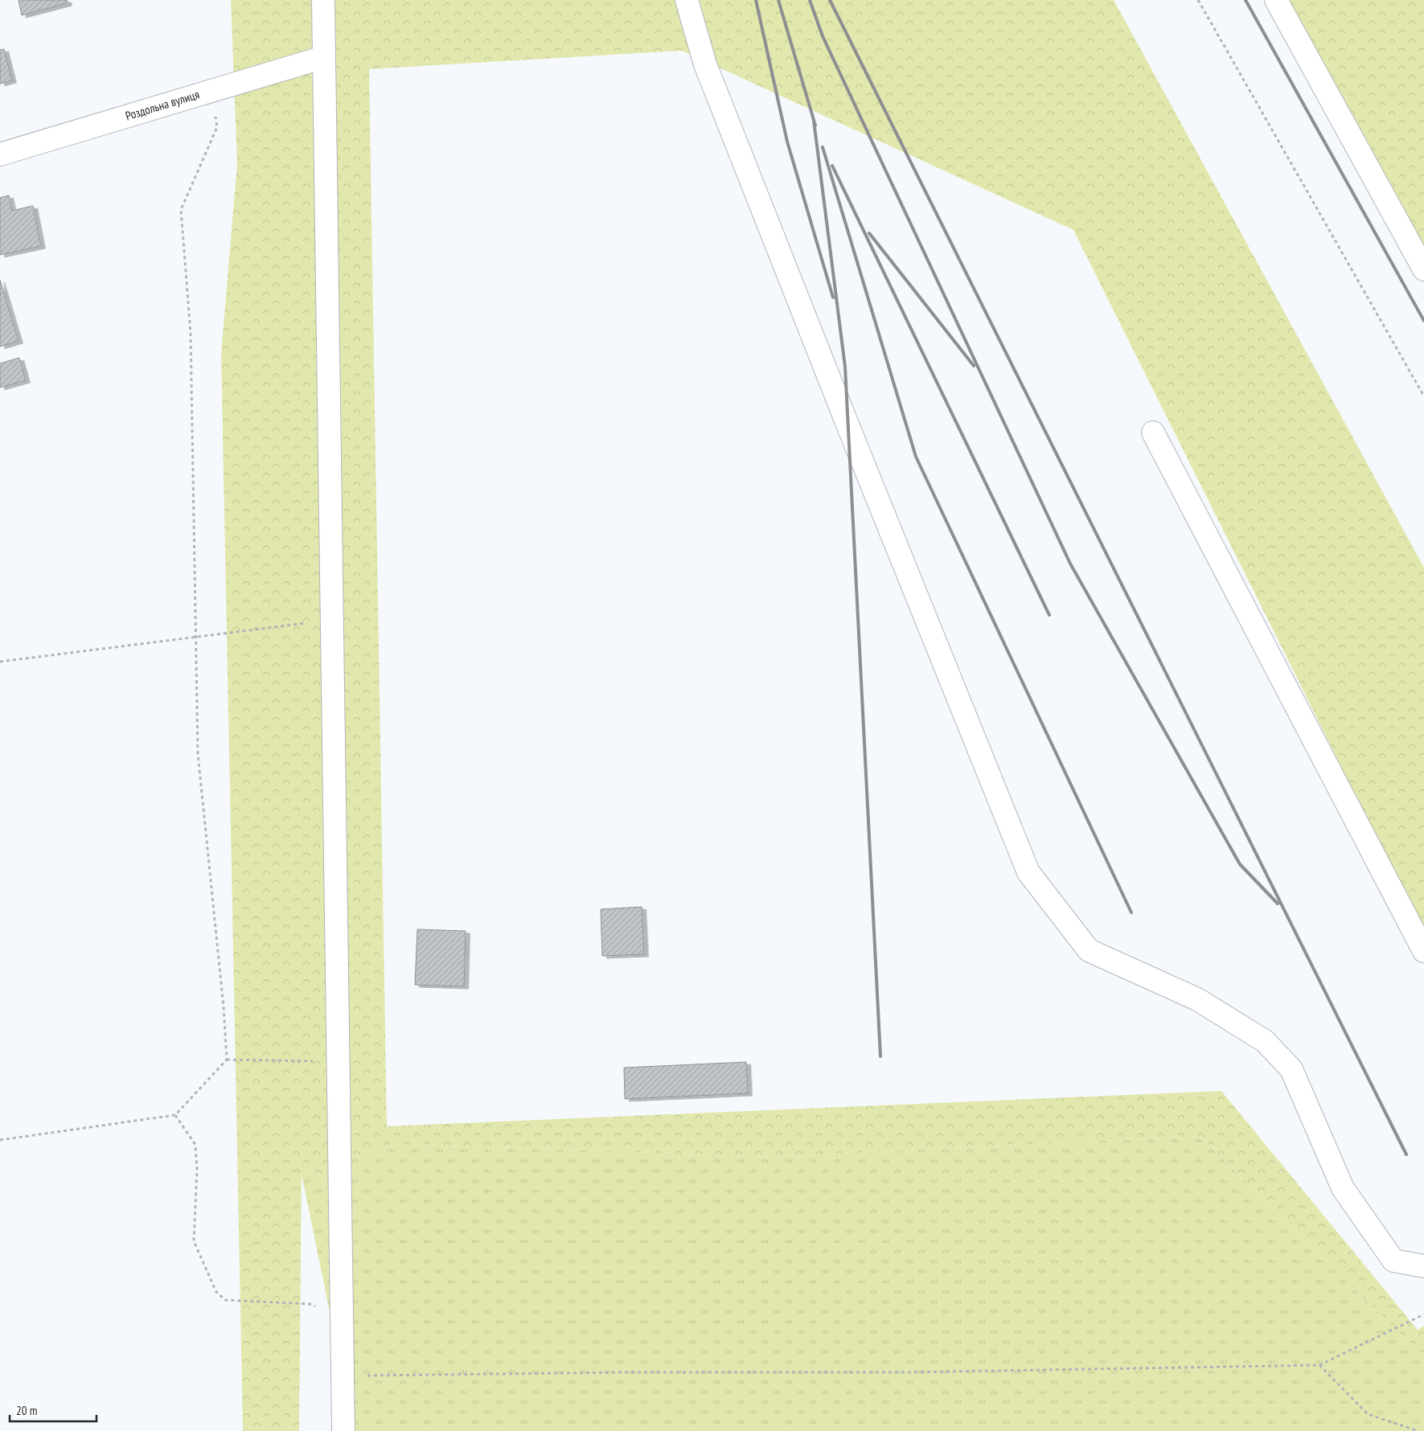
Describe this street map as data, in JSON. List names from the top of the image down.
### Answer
{
  "streets": {
    "street": ["Роздольна вулиця"]
  },
  "scale_bar": "20 m"
}
